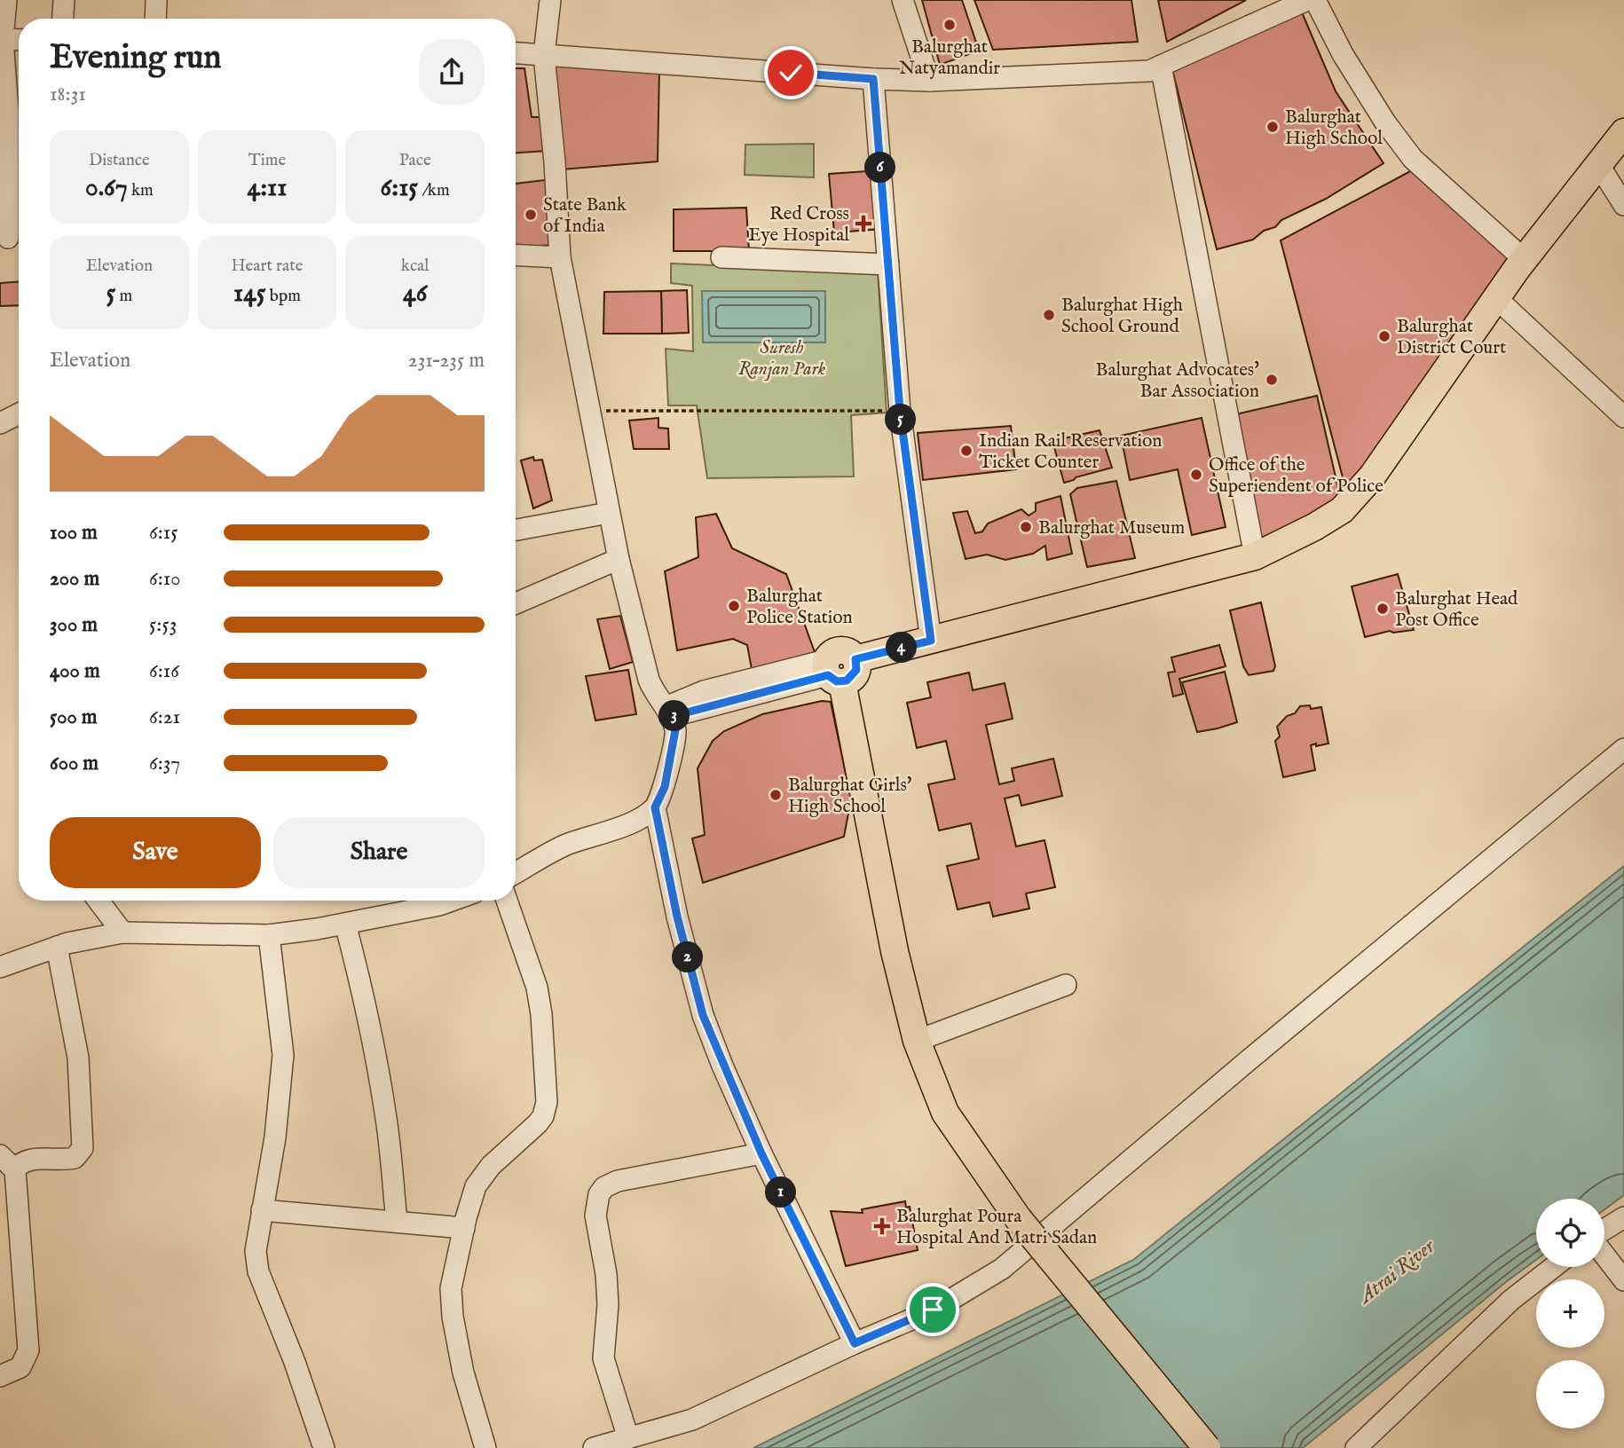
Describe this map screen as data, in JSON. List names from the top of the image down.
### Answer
{
  "water": ["Atrai River"],
  "parks": ["Suresh Ranjan Park"],
  "places": {
    "other": [
      "Balurghat Natyamandir",
      "Balurghat High School",
      "State Bank of India",
      "Balurghat High School Ground",
      "Balurghat District Court",
      "Balurghat Advocates' Bar Association",
      "Indian Rail Reservation Ticket Counter",
      "Office of the Superiendent of Police",
      "Balurghat Museum",
      "Balurghat Police Station",
      "Balurghat Head Post Office",
      "Balurghat Girls' High School"
    ],
    "health": ["Red Cross Eye Hospital", "Balurghat Poura Hospital And Matri Sadan"]
  },
  "page": {
    "heading": ["Evening run", "18:31"],
    "stats": [
      ["Distance", "0.67 km"],
      ["Time", "4:11"],
      ["Pace", "6:15 /km"],
      ["Elevation", "5 m"],
      ["Heart rate", "145 bpm"],
      ["kcal", "46"]
    ],
    "pins": [
      "6",
      "5",
      "4",
      "3",
      "2",
      "1"
    ],
    "chart": ["Elevation", "231–235 m"],
    "list": [
      {
        "name": "100 m",
        "note": "6:15"
      },
      {
        "name": "200 m",
        "note": "6:10"
      },
      {
        "name": "300 m",
        "note": "5:53"
      },
      {
        "name": "400 m",
        "note": "6:16"
      },
      {
        "name": "500 m",
        "note": "6:21"
      },
      {
        "name": "600 m",
        "note": "6:37"
      }
    ],
    "buttons": ["Save", "Share"],
    "map_buttons": ["+", "−"]
  }
}
